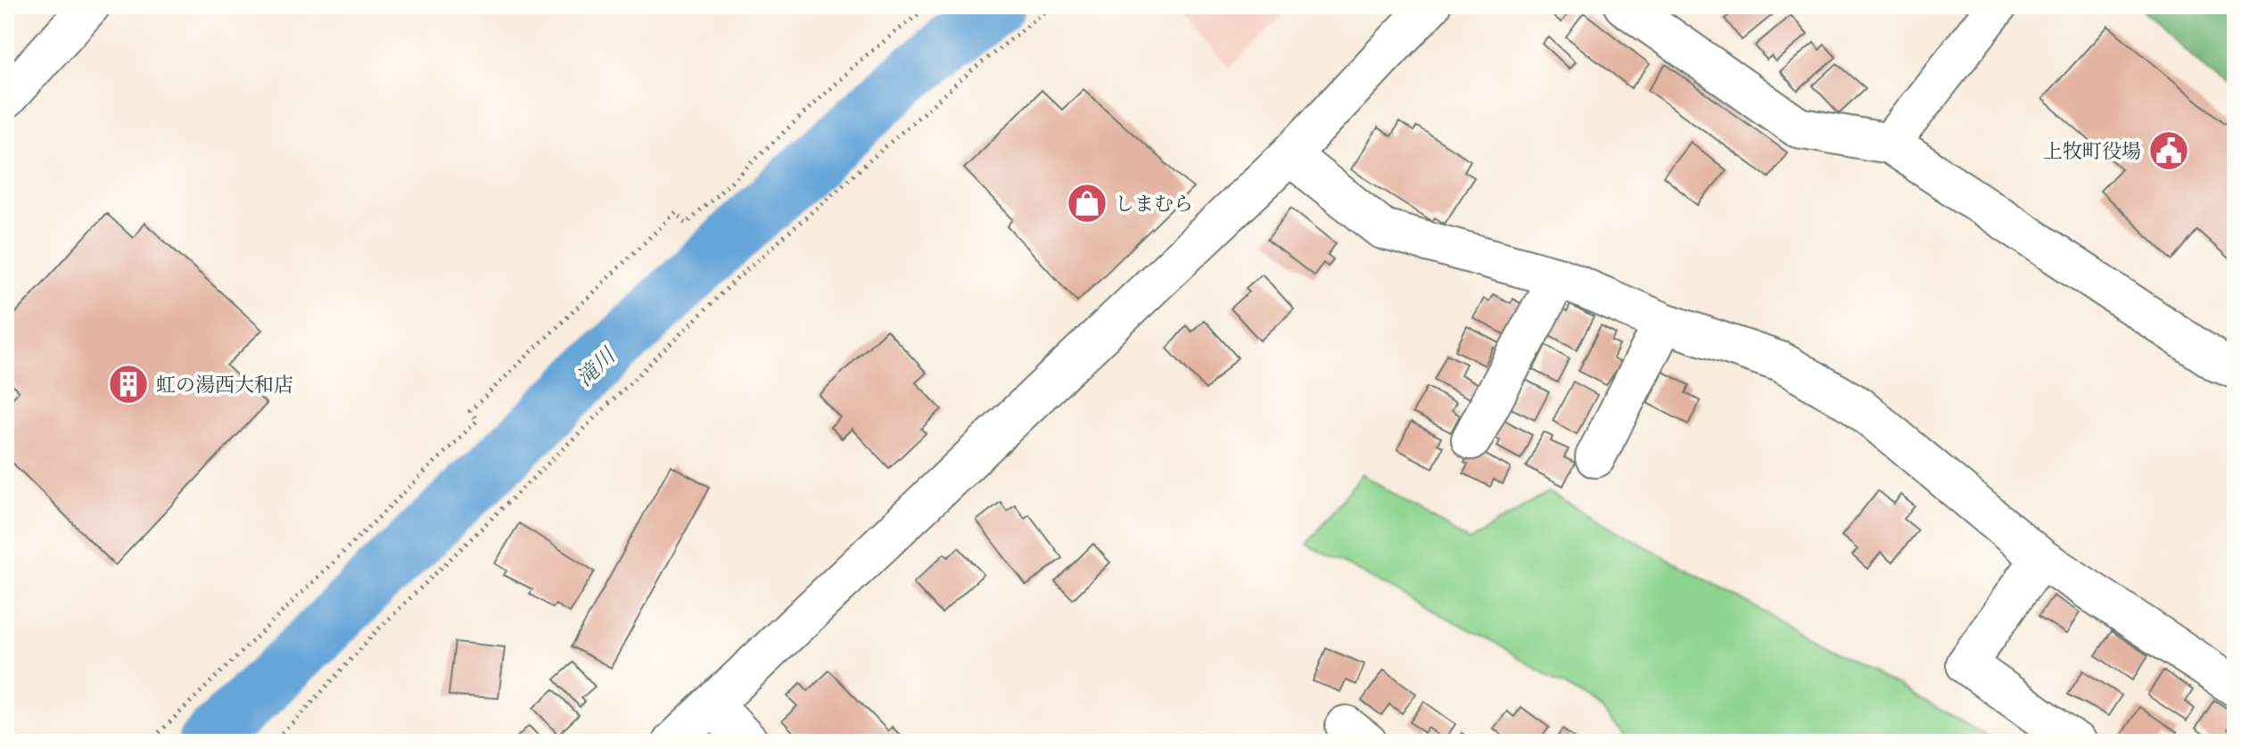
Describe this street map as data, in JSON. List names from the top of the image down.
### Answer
{
  "water": ["滝川"],
  "places": {
    "public building": ["上牧町役場"],
    "shop": ["しまむら"],
    "building": ["虹の湯西大和店"]
  }
}
